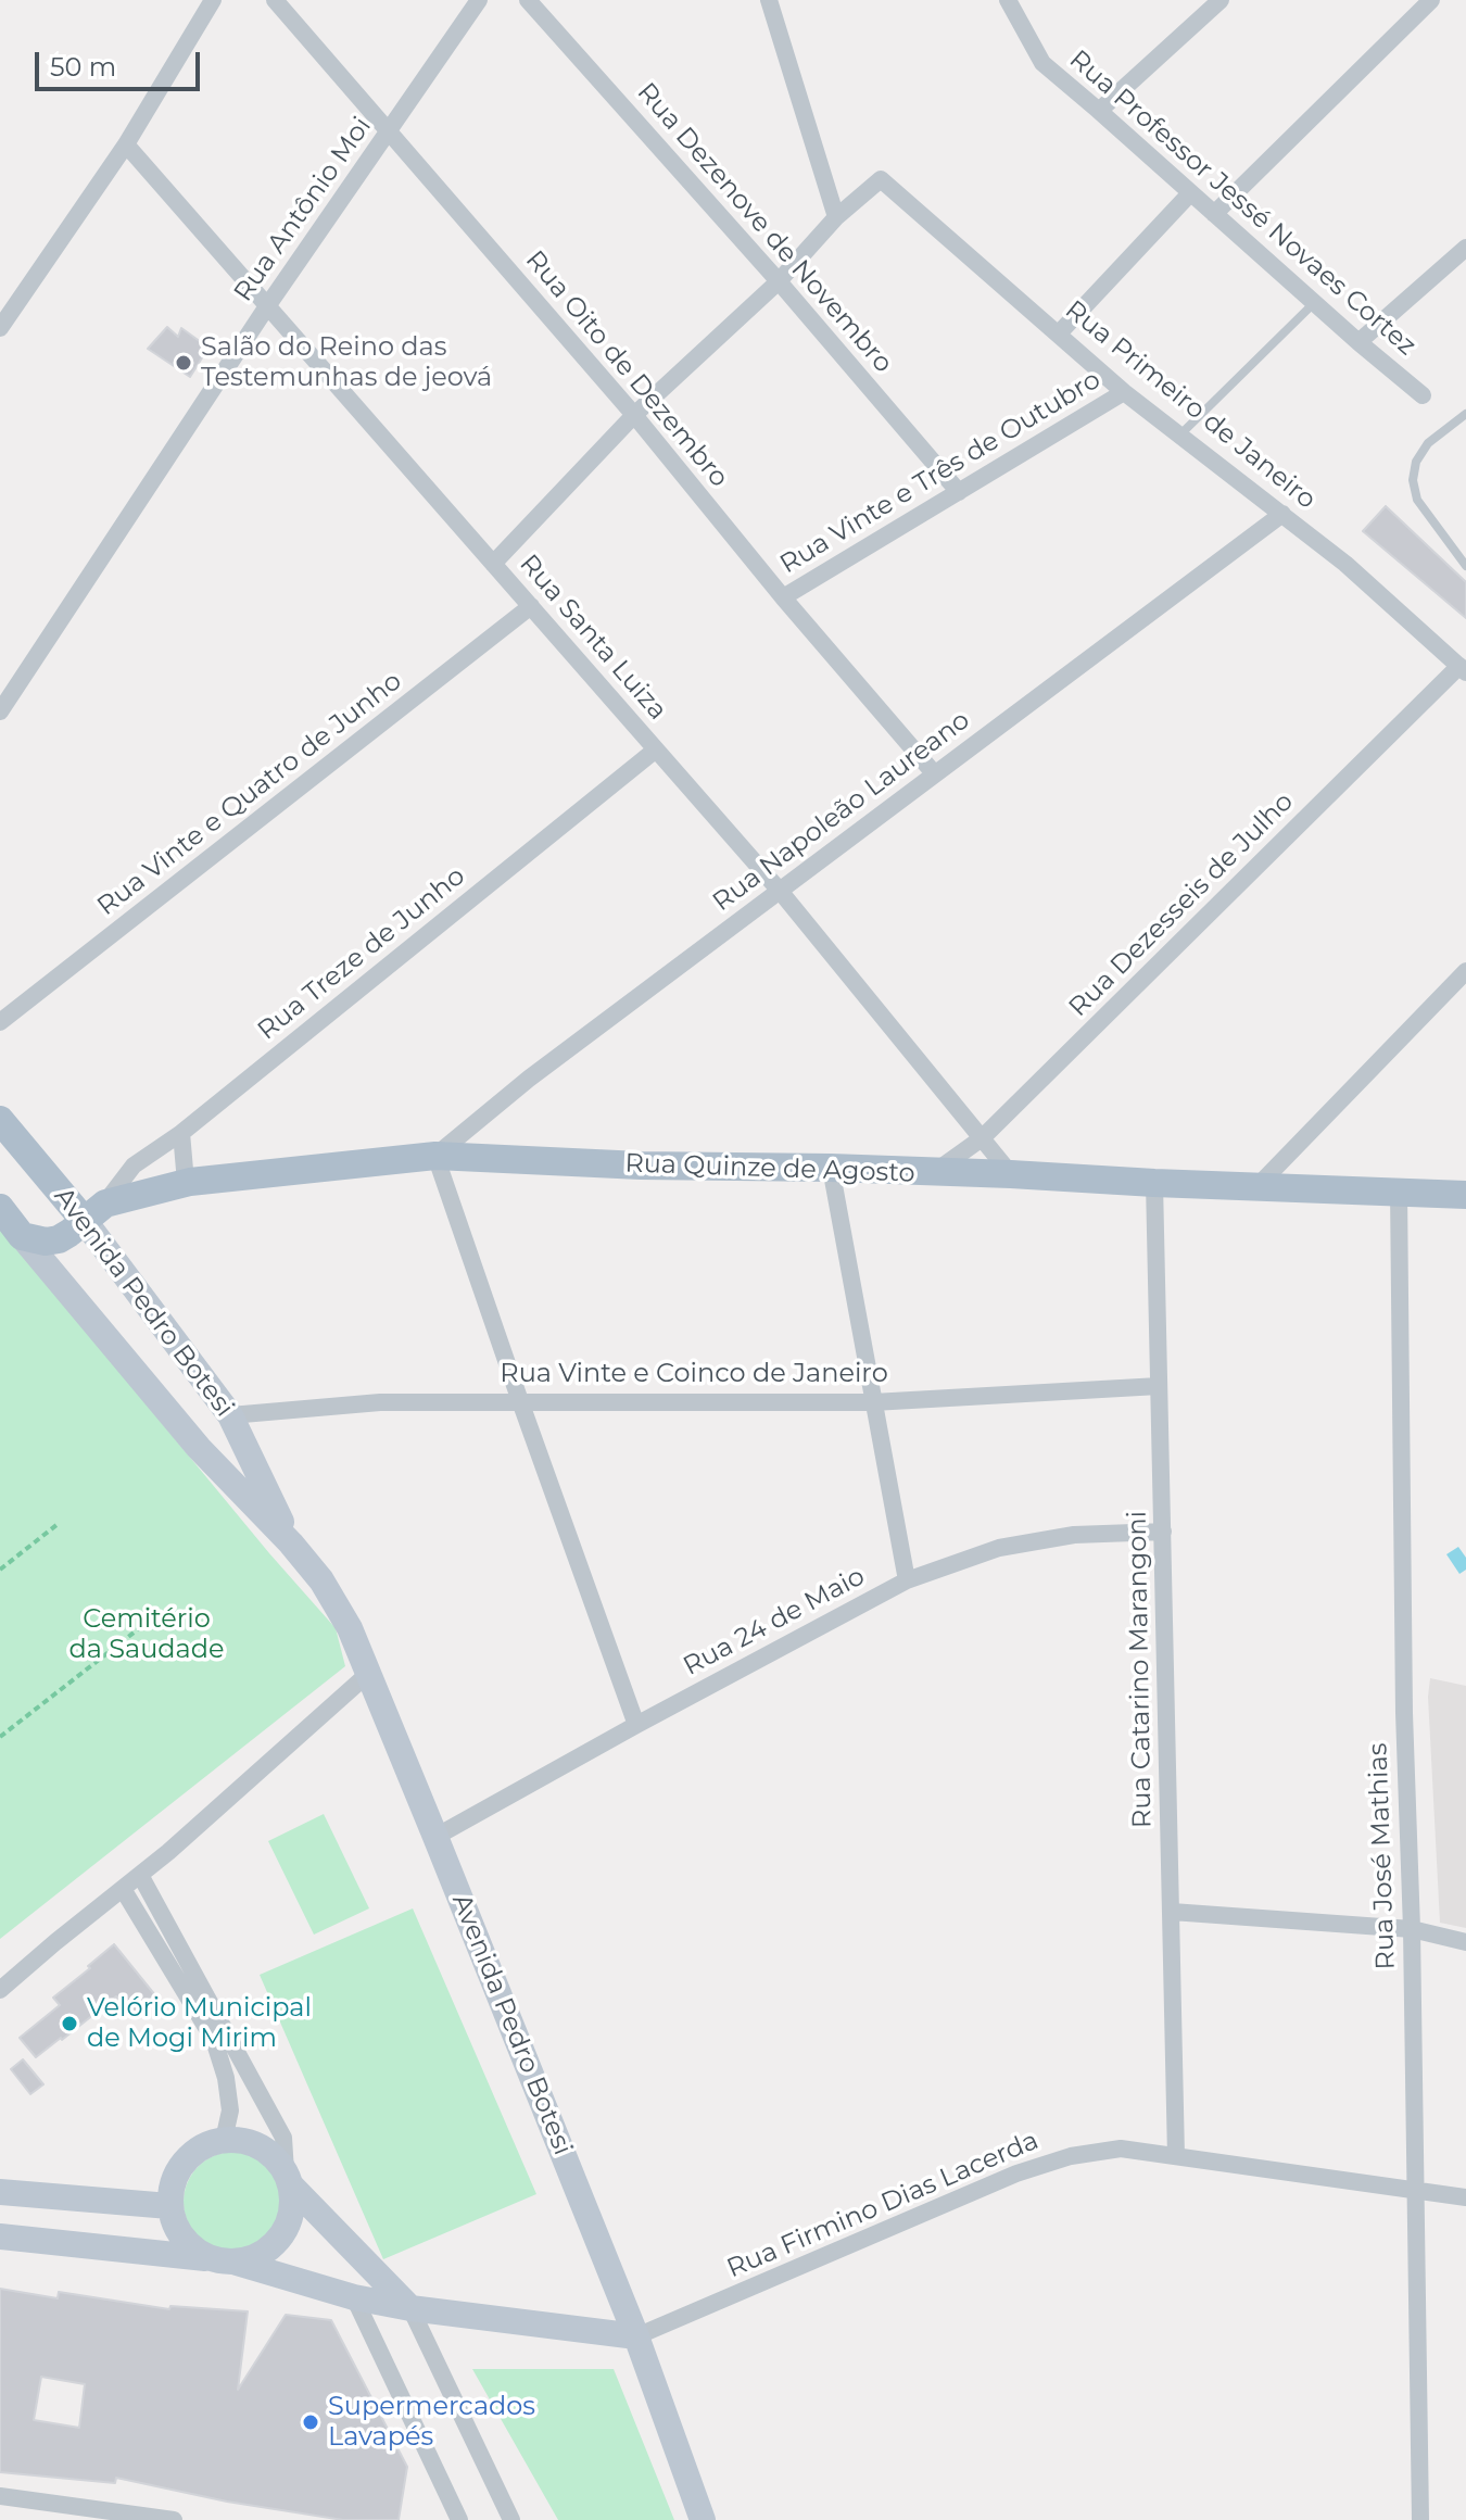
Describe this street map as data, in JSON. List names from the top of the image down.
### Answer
{
  "streets": {
    "main road": ["Rua Quinze de Agosto", "Avenida Pedro Botesi"],
    "street": [
      "Rua Professor Jessé Novaes Cortez",
      "Rua Antônio Moi",
      "Rua Dezenove de Novembro",
      "Rua Oito de Dezembro",
      "Rua Primeiro de Janeiro",
      "Rua Vinte e Três de Outubro",
      "Rua Santa Luiza",
      "Rua Vinte e Quatro de Junho",
      "Rua Napoleão Laureano",
      "Rua Dezesseis de Julho",
      "Rua Treze de Junho",
      "Rua Vinte e Coinco de Janeiro",
      "Rua 24 de Maio",
      "Rua Catarino Marangoni",
      "Rua José Mathias",
      "Rua Firmino Dias Lacerda"
    ]
  },
  "crossings": [
    ["Rua Antônio Moi", "Rua Oito de Dezembro"],
    ["Rua Antônio Moi", "Rua Santa Luiza"],
    ["Rua Dezenove de Novembro", "Rua Vinte e Três de Outubro"],
    ["Rua Oito de Dezembro", "Rua Vinte e Três de Outubro"],
    ["Rua Oito de Dezembro", "Rua Napoleão Laureano"],
    ["Rua Primeiro de Janeiro", "Rua Vinte e Três de Outubro"],
    ["Rua Primeiro de Janeiro", "Rua Napoleão Laureano"],
    ["Rua Primeiro de Janeiro", "Rua Dezesseis de Julho"],
    ["Rua Santa Luiza", "Rua Vinte e Quatro de Junho"],
    ["Rua Santa Luiza", "Rua Napoleão Laureano"],
    ["Rua Santa Luiza", "Rua Dezesseis de Julho"],
    ["Rua Santa Luiza", "Rua Treze de Junho"],
    ["Rua Santa Luiza", "Rua Quinze de Agosto"],
    ["Rua Napoleão Laureano", "Rua Quinze de Agosto"],
    ["Rua Dezesseis de Julho", "Rua Quinze de Agosto"],
    ["Rua Treze de Junho", "Rua Quinze de Agosto"],
    ["Rua Treze de Junho", "Avenida Pedro Botesi"],
    ["Rua Quinze de Agosto", "Avenida Pedro Botesi"],
    ["Rua Quinze de Agosto", "Rua Catarino Marangoni"],
    ["Rua Quinze de Agosto", "Rua José Mathias"],
    ["Avenida Pedro Botesi", "Rua Vinte e Coinco de Janeiro"],
    ["Avenida Pedro Botesi", "Rua 24 de Maio"],
    ["Avenida Pedro Botesi", "Rua Firmino Dias Lacerda"],
    ["Rua Vinte e Coinco de Janeiro", "Rua Catarino Marangoni"],
    ["Rua 24 de Maio", "Rua Catarino Marangoni"],
    ["Rua Catarino Marangoni", "Rua Firmino Dias Lacerda"],
    ["Rua José Mathias", "Rua Firmino Dias Lacerda"]
  ],
  "parks": ["Cemitério da Saudade"],
  "places": ["Salão do Reino das Testemunhas de jeová", "Velório Municipal de Mogi Mirim", "Supermercados Lavapés"],
  "scale_bar": "50 m"
}
